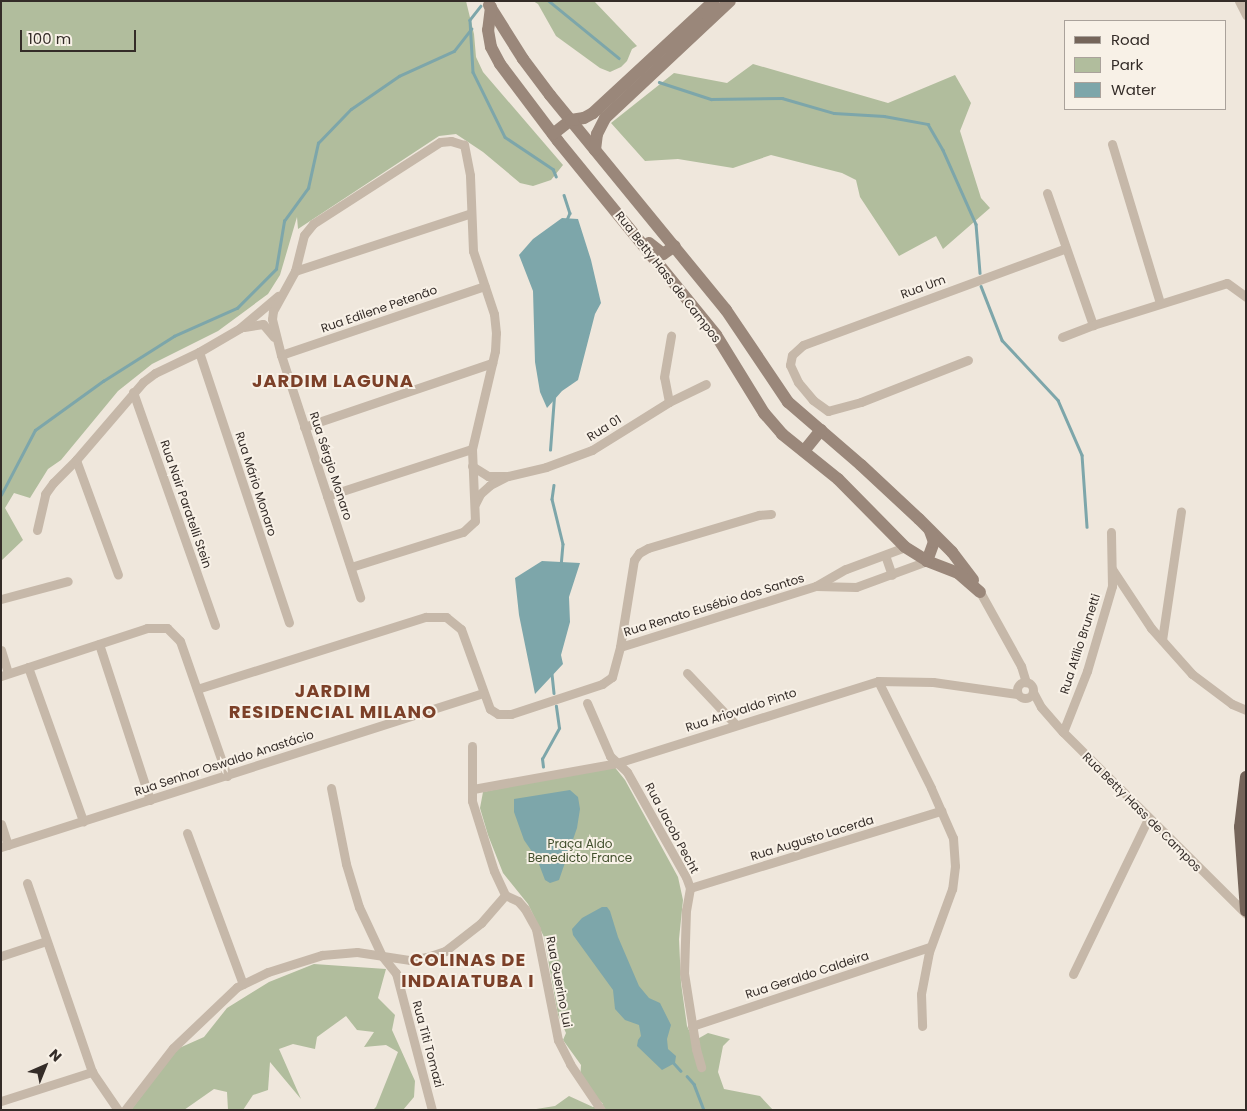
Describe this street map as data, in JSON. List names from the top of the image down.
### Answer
{
  "streets": {
    "street": [
      "Rua Betty Hass de Campos",
      "Rua Um",
      "Rua Edilene Petenão",
      "Rua 01",
      "Rua Sérgio Monaro",
      "Rua Mário Monaro",
      "Rua Nair Paratelli Stein",
      "Rua Renato Eusébio dos Santos",
      "Rua Atílio Brunetti",
      "Rua Ariovaldo Pinto",
      "Rua Senhor Oswaldo Anastácio",
      "Rua Jacob Pecht",
      "Rua Augusto Lacerda",
      "Rua Geraldo Caldeira",
      "Rua Guerino Lui",
      "Rua Titi Tomazi"
    ]
  },
  "crossings": [
    ["Rua Betty Hass de Campos", "Rua Renato Eusébio dos Santos"],
    ["Rua Betty Hass de Campos", "Rua Atílio Brunetti"],
    ["Rua Betty Hass de Campos", "Rua Ariovaldo Pinto"],
    ["Rua Edilene Petenão", "Rua Sérgio Monaro"],
    ["Rua Ariovaldo Pinto", "Rua Jacob Pecht"],
    ["Rua Jacob Pecht", "Rua Augusto Lacerda"],
    ["Rua Jacob Pecht", "Rua Geraldo Caldeira"]
  ],
  "districts": ["JARDIM LAGUNA", "JARDIM RESIDENCIAL MILANO", "COLINAS DE INDAIATUBA I"],
  "parks": ["Praça Aldo Benedicto France"],
  "legend": ["Road", "Park", "Water"],
  "scale_bar": "100 m",
  "north": "top right"
}
